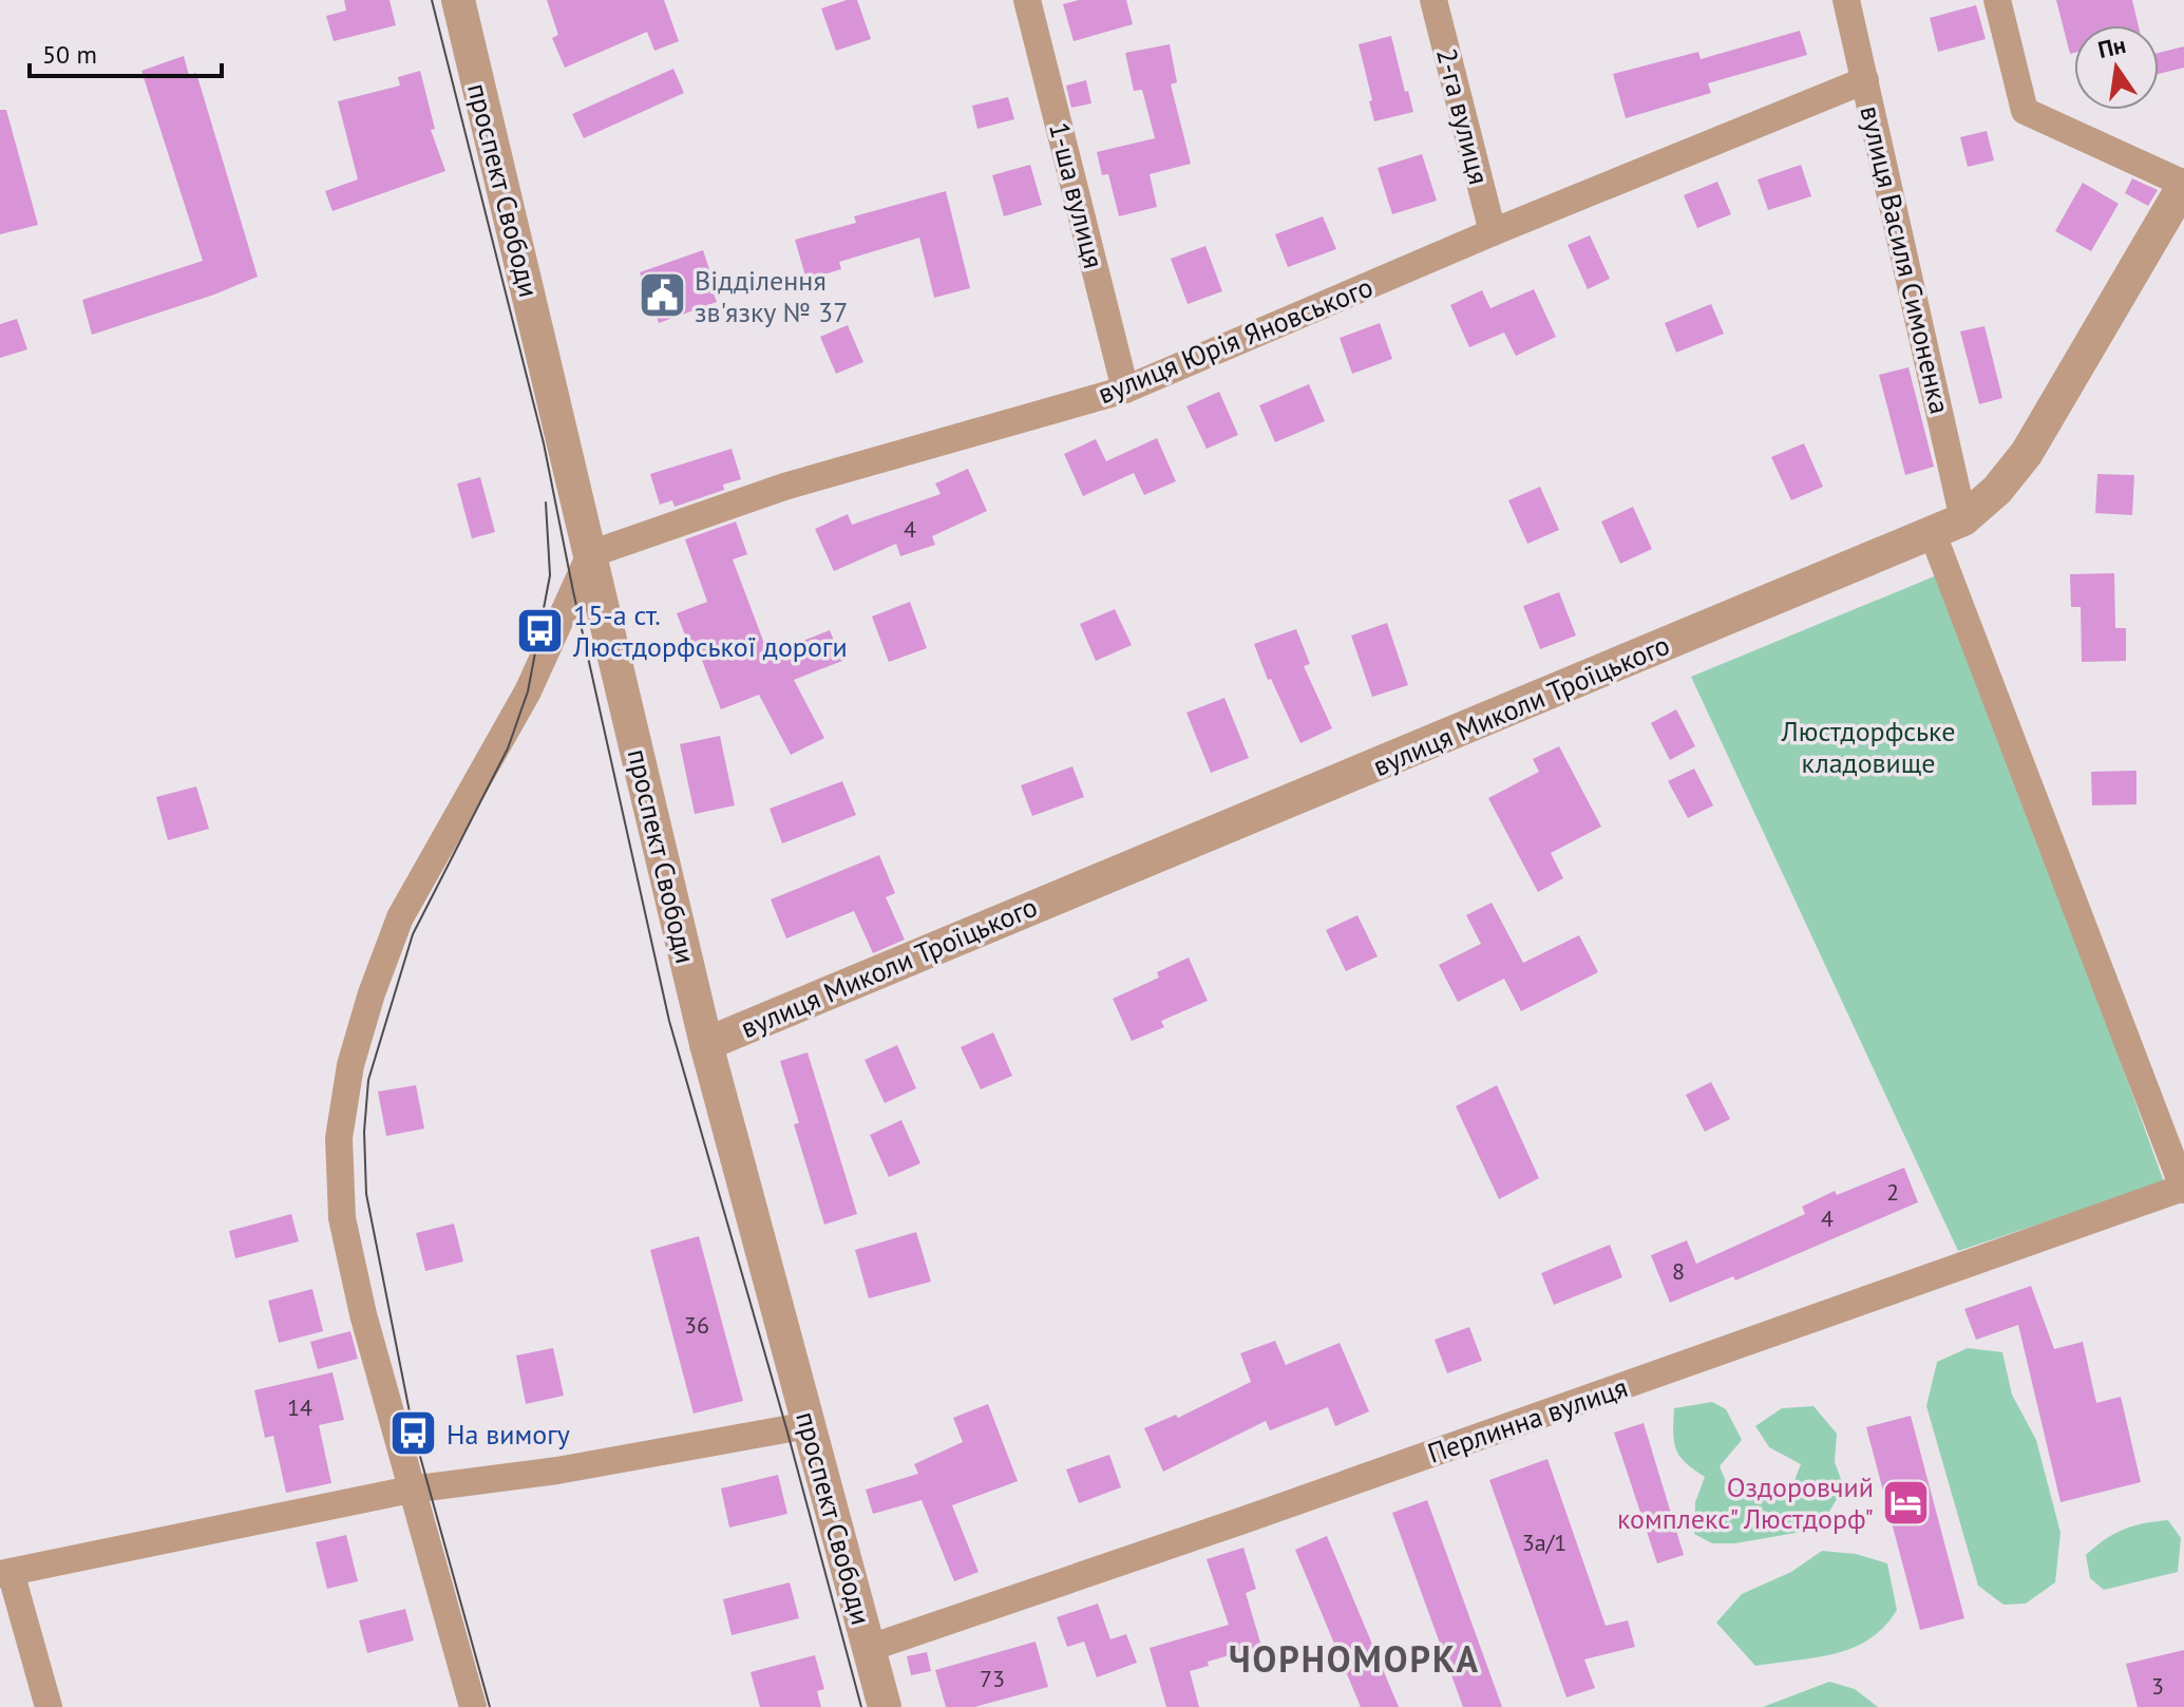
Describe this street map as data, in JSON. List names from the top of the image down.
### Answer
{
  "streets": {
    "street": [
      "2-га вулиця",
      "проспект Свободи",
      "1-ша вулиця",
      "вулиця Василя Симоненка",
      "вулиця Юрія Яновського",
      "вулиця Миколи Троїцького",
      "Перлинна вулиця"
    ]
  },
  "crossings": [
    ["2-га вулиця", "вулиця Юрія Яновського"],
    ["проспект Свободи", "вулиця Юрія Яновського"],
    ["проспект Свободи", "вулиця Миколи Троїцького"],
    ["проспект Свободи", "Перлинна вулиця"],
    ["1-ша вулиця", "вулиця Юрія Яновського"],
    ["вулиця Василя Симоненка", "вулиця Юрія Яновського"],
    ["вулиця Василя Симоненка", "вулиця Миколи Троїцького"]
  ],
  "districts": ["ЧОРНОМОРКА"],
  "parks": ["Люстдорфське кладовище"],
  "places": {
    "public building": ["Відділення зв'язку № 37"],
    "bus stop": ["15-а ст. Люстдорфської дороги", "На вимогу"],
    "hotel": ["Оздоровчий комплекс\" Люстдорф\""]
  },
  "house_numbers": [
    "4",
    "2",
    "4",
    "8",
    "36",
    "14",
    "3а/1",
    "73",
    "3"
  ],
  "scale_bar": "50 m",
  "north": "top"
}
